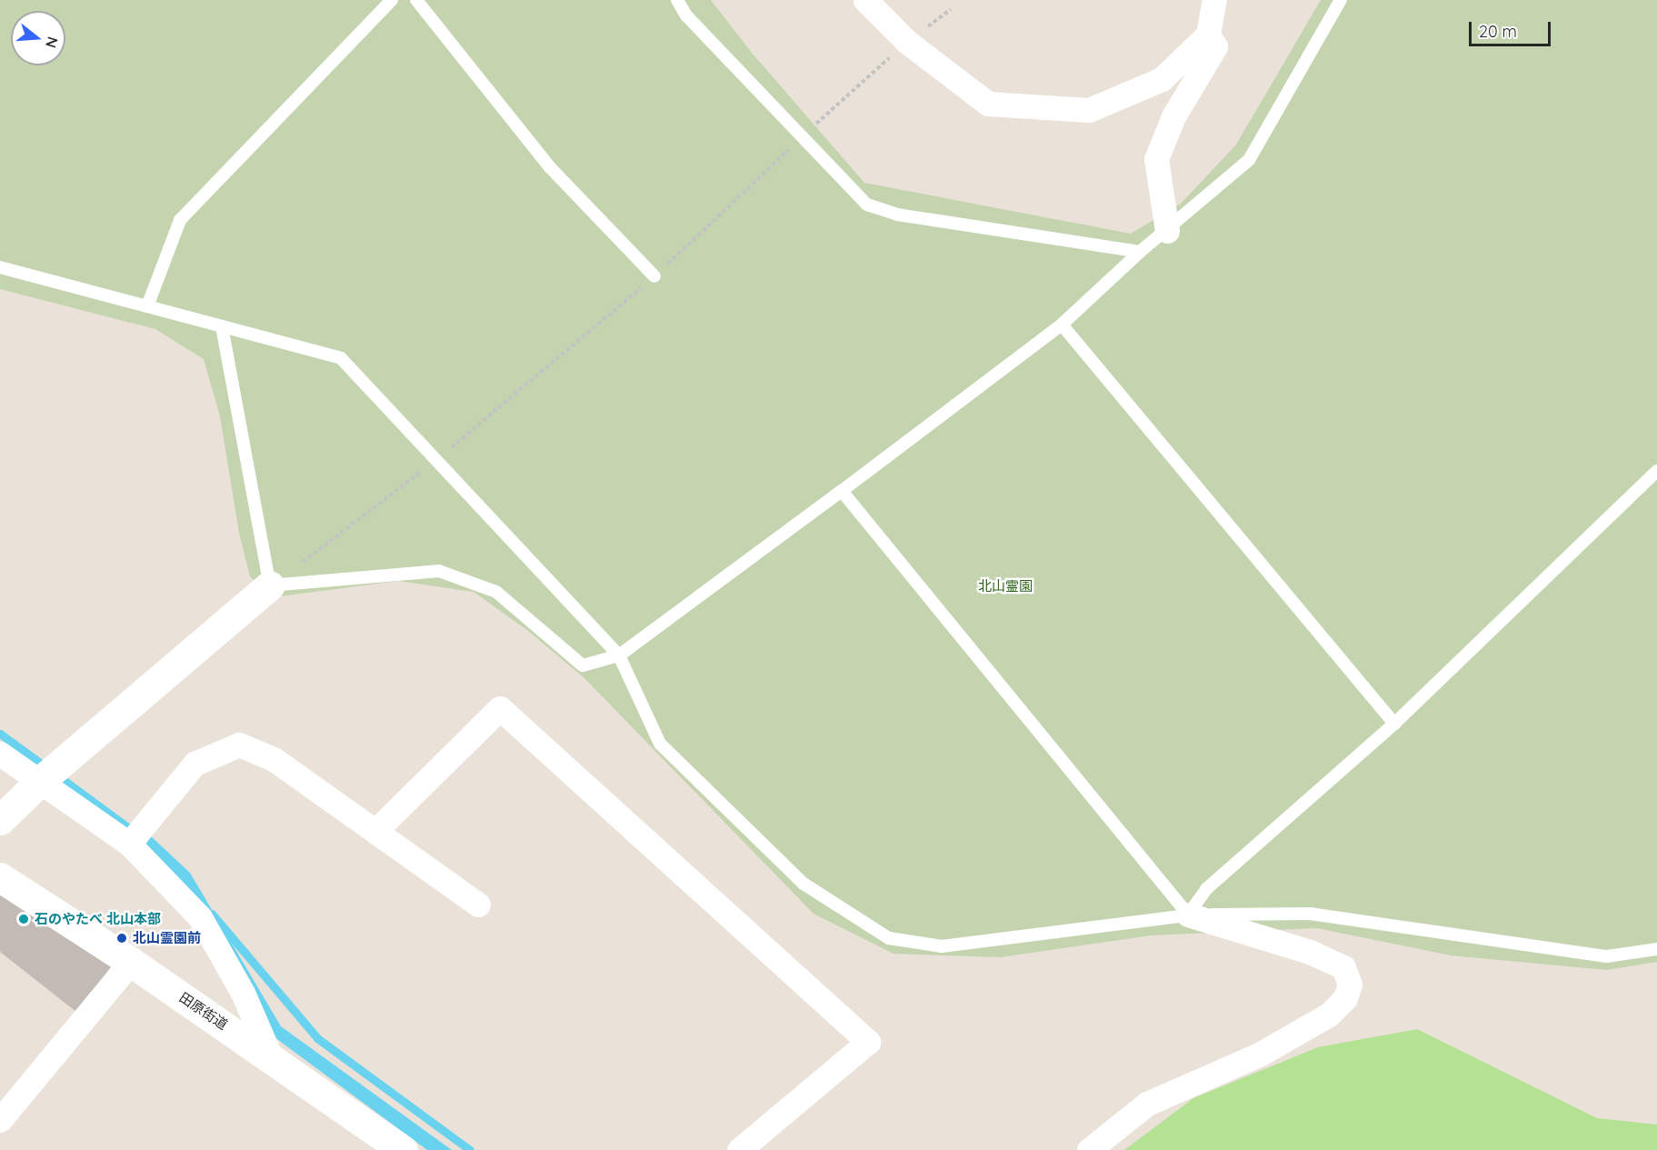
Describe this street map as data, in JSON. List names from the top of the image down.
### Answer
{
  "streets": {
    "street": ["田原街道"]
  },
  "parks": ["北山霊園"],
  "places": ["石のやたべ 北山本部", "北山霊園前"],
  "scale_bar": "20 m",
  "north": "right"
}
